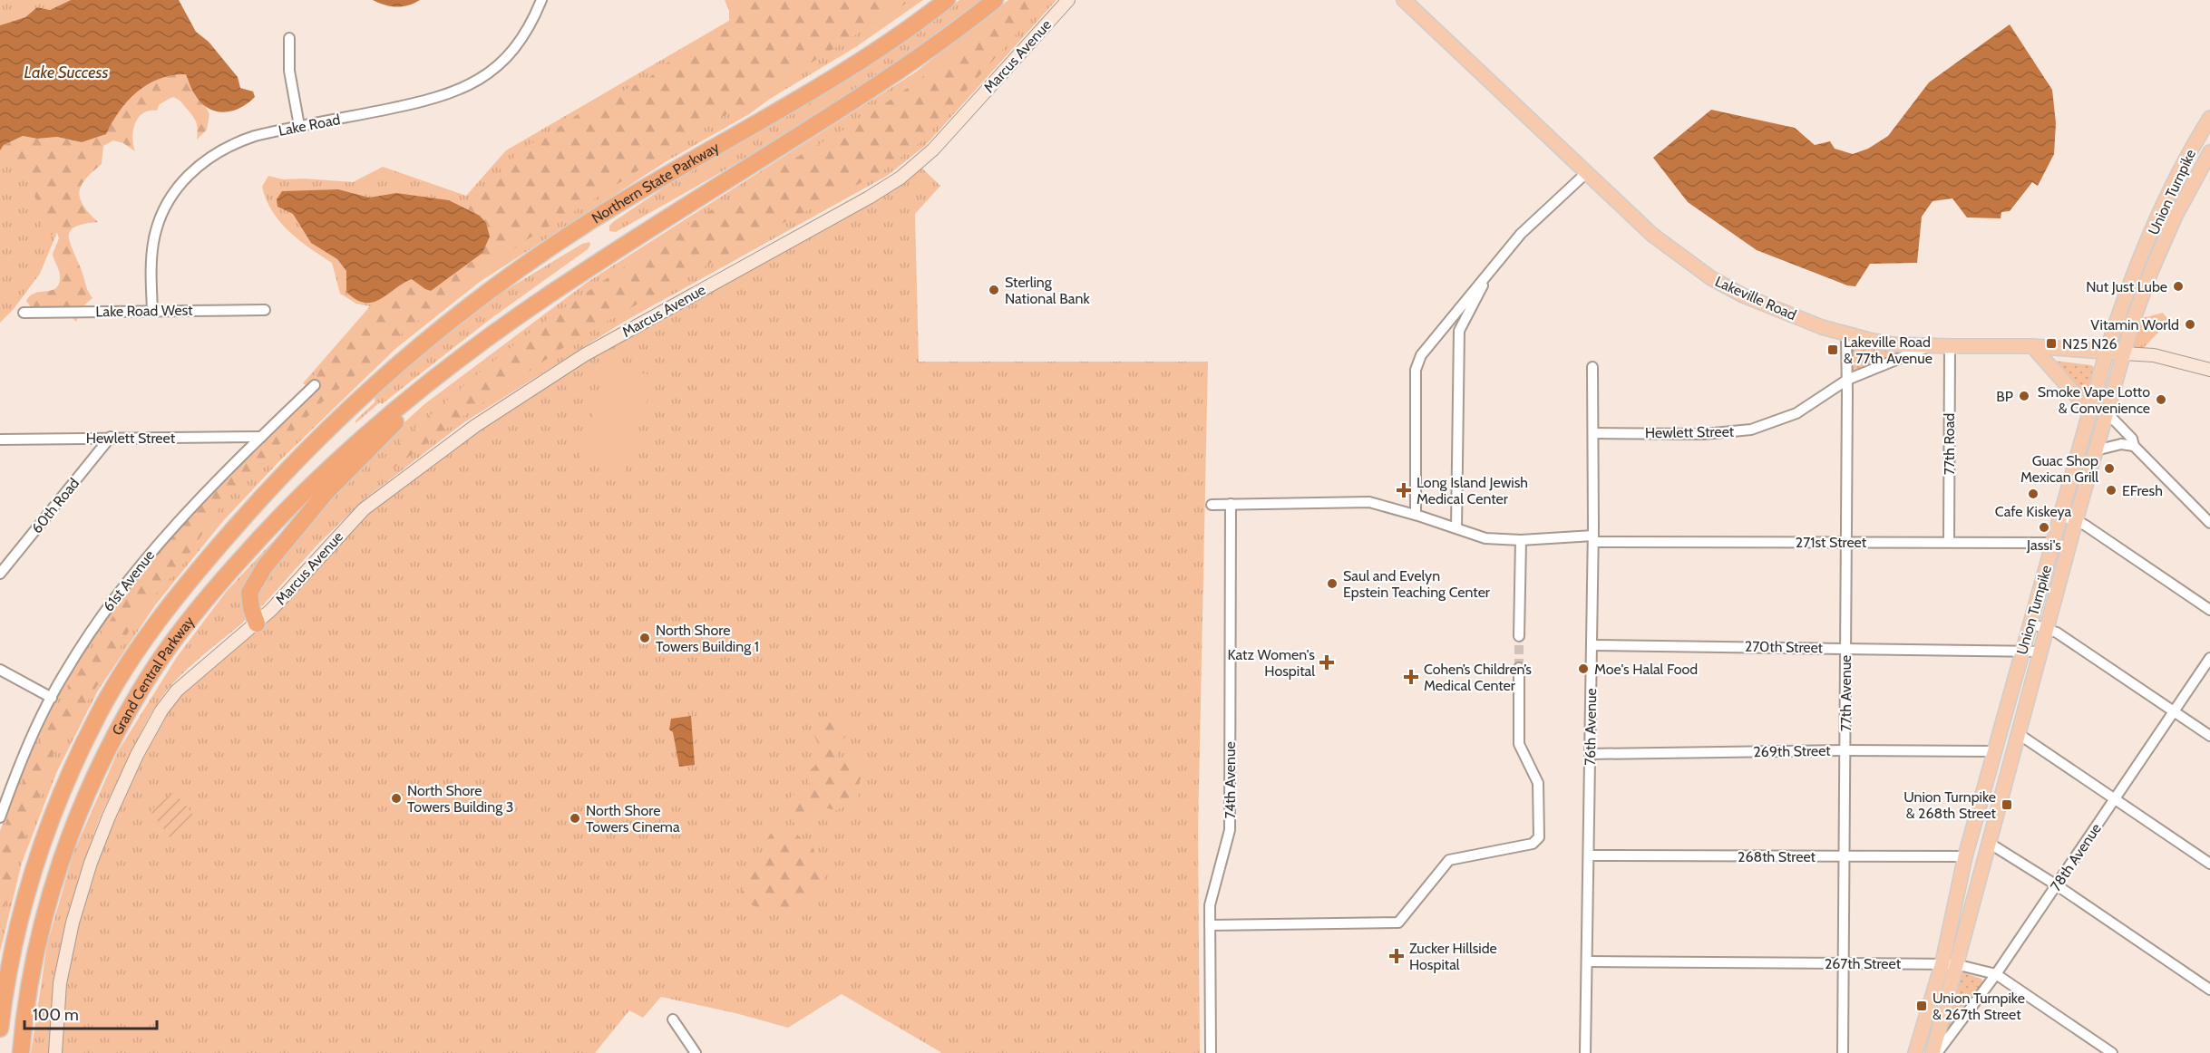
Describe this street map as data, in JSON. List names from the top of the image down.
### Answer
{
  "streets": {
    "highway": ["Northern State Parkway", "Grand Central Parkway"],
    "main road": ["Marcus Avenue", "Union Turnpike", "Lakeville Road"],
    "street": [
      "Lake Road",
      "Lake Road West",
      "Hewlett Street",
      "77th Road",
      "60th Road",
      "271st Street",
      "61st Avenue",
      "270th Street",
      "77th Avenue",
      "76th Avenue",
      "269th Street",
      "74th Avenue",
      "268th Street",
      "78th Avenue",
      "267th Street"
    ]
  },
  "crossings": [
    ["Lake Road", "Lake Road West"],
    ["Northern State Parkway", "Grand Central Parkway"],
    ["Union Turnpike", "Lakeville Road"],
    ["Union Turnpike", "271st Street"],
    ["Union Turnpike", "270th Street"],
    ["Union Turnpike", "269th Street"],
    ["Union Turnpike", "268th Street"],
    ["Union Turnpike", "267th Street"],
    ["Lakeville Road", "Hewlett Street"],
    ["Lakeville Road", "77th Road"],
    ["Lakeville Road", "77th Avenue"],
    ["Hewlett Street", "60th Road"],
    ["Hewlett Street", "61st Avenue"],
    ["Hewlett Street", "77th Avenue"],
    ["Hewlett Street", "76th Avenue"],
    ["77th Road", "271st Street"],
    ["271st Street", "77th Avenue"],
    ["271st Street", "76th Avenue"],
    ["271st Street", "74th Avenue"],
    ["270th Street", "77th Avenue"],
    ["270th Street", "76th Avenue"],
    ["77th Avenue", "269th Street"],
    ["77th Avenue", "268th Street"],
    ["77th Avenue", "267th Street"],
    ["76th Avenue", "269th Street"],
    ["76th Avenue", "268th Street"],
    ["76th Avenue", "267th Street"],
    ["78th Avenue", "267th Street"]
  ],
  "water": ["Lake Success"],
  "places": {
    "other": [
      "Nut Just Lube",
      "Sterling National Bank",
      "Vitamin World",
      "BP",
      "Smoke Vape Lotto & Convenience",
      "Guac Shop Mexican Grill",
      "EFresh",
      "Cafe Kiskeya",
      "Jassi's",
      "Saul and Evelyn Epstein Teaching Center",
      "North Shore Towers Building 1",
      "Moe's Halal Food",
      "North Shore Towers Building 3",
      "North Shore Towers Cinema"
    ],
    "transit": [
      "N25 N26",
      "Lakeville Road & 77th Avenue",
      "Union Turnpike & 268th Street",
      "Union Turnpike & 267th Street"
    ],
    "health": [
      "Long Island Jewish Medical Center",
      "Katz Women's Hospital",
      "Cohen’s Children’s Medical Center",
      "Zucker Hillside Hospital"
    ]
  },
  "scale_bar": "100 m"
}
